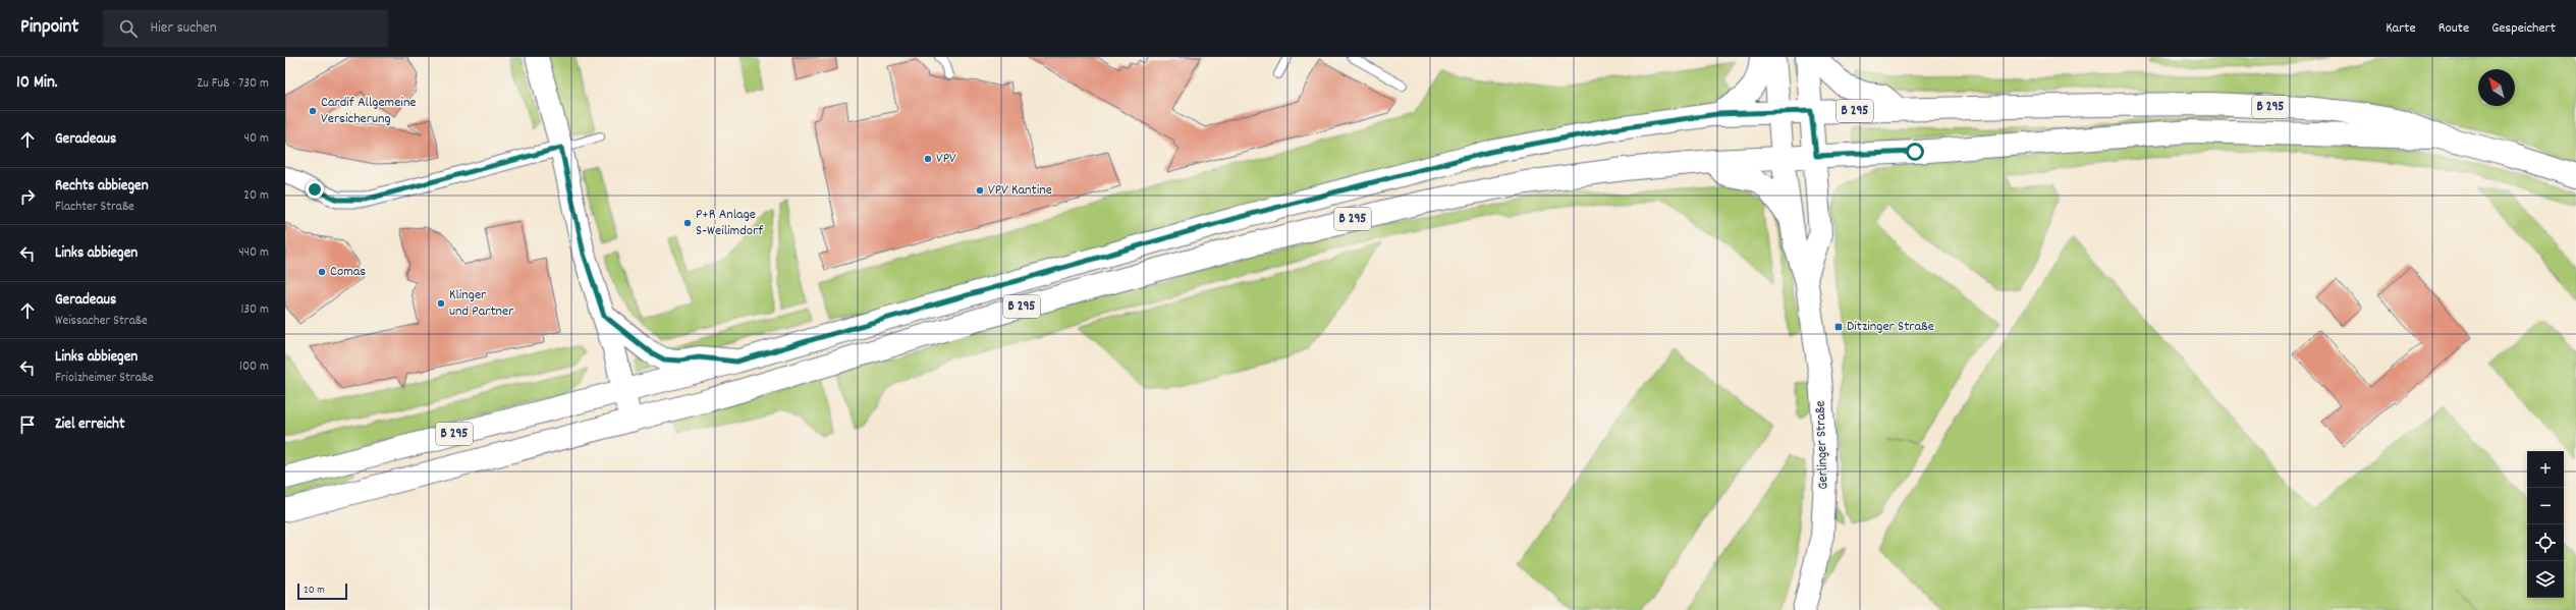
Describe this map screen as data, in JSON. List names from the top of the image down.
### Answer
{
  "streets": {
    "main road": ["B 295", "Gerlinger Straße"]
  },
  "crossings": [
    ["B 295", "Gerlinger Straße"]
  ],
  "places": {
    "other": [
      "Cardif Allgemeine Versicherung",
      "VPV",
      "VPV Kantine",
      "P+R Anlage S-Weilimdorf",
      "Comas",
      "Klinger und Partner"
    ],
    "transit": ["Ditzinger Straße"]
  },
  "scale_bar": "20 m",
  "north": "top left",
  "page": {
    "header": "Pinpoint",
    "search": "Hier suchen",
    "nav": ["Karte", "Route", "Gespeichert"],
    "heading": ["10 Min.", "Zu Fuß · 730 m"],
    "list": [
      ["Geradeaus", "40 m"],
      ["Rechts abbiegen", "Flachter Straße", "20 m"],
      ["Links abbiegen", "440 m"],
      ["Geradeaus", "Weissacher Straße", "130 m"],
      ["Links abbiegen", "Friolzheimer Straße", "100 m"],
      "Ziel erreicht"
    ],
    "map_buttons": ["+", "−"],
    "scale": "20 m"
  }
}
